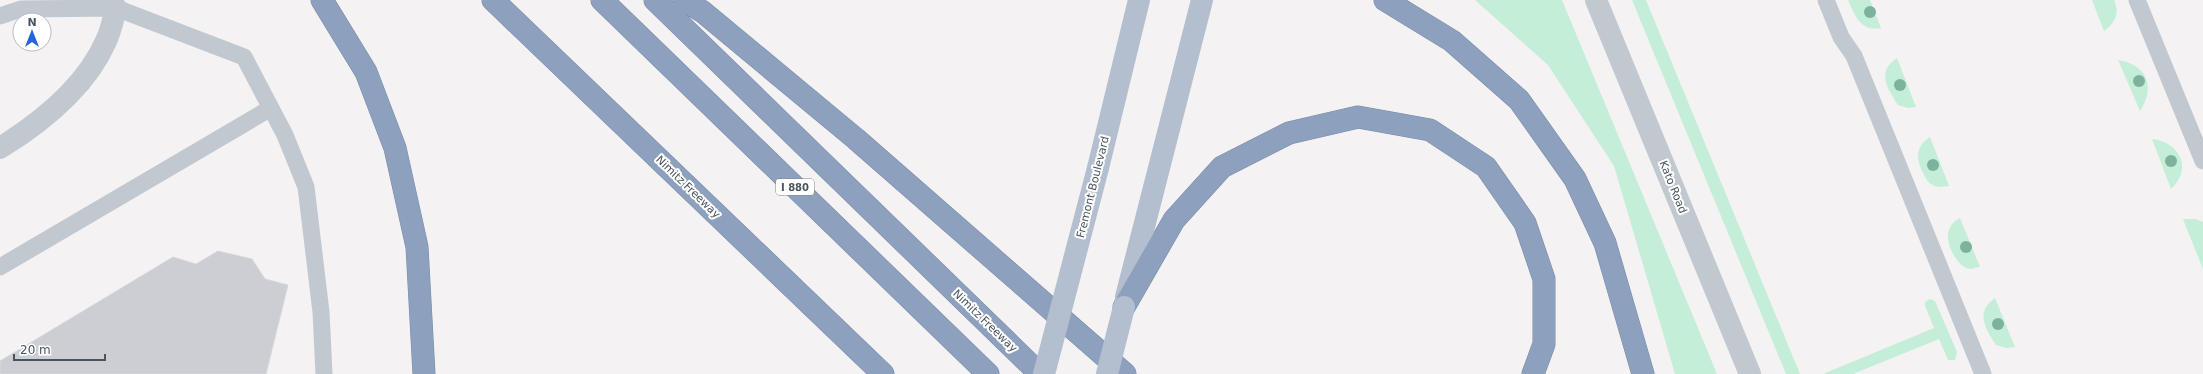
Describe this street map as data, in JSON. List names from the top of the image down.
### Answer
{
  "streets": {
    "highway": ["Nimitz Freeway", "I 880"],
    "main road": ["Fremont Boulevard"],
    "street": ["Kato Road"]
  },
  "scale_bar": "20 m",
  "north": "top"
}
